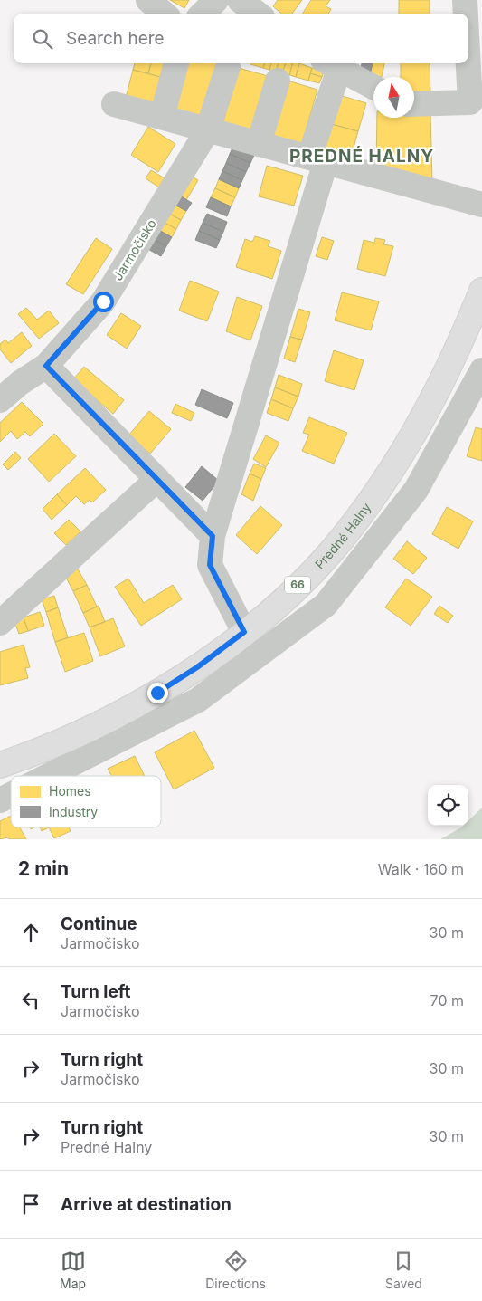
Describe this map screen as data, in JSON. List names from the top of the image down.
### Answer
{
  "streets": {
    "main road": ["Predné Halny", "66"],
    "street": ["Jarmočisko"]
  },
  "districts": ["PREDNÉ HALNY"],
  "legend": ["Homes", "Industry"],
  "north": "top",
  "page": {
    "search": "Search here",
    "heading": ["2 min", "Walk · 160 m"],
    "list": [
      ["Continue", "Jarmočisko", "30 m"],
      ["Turn left", "Jarmočisko", "70 m"],
      ["Turn right", "Jarmočisko", "30 m"],
      ["Turn right", "Predné Halny", "30 m"],
      "Arrive at destination"
    ],
    "nav": ["Map", "Directions", "Saved"]
  }
}
